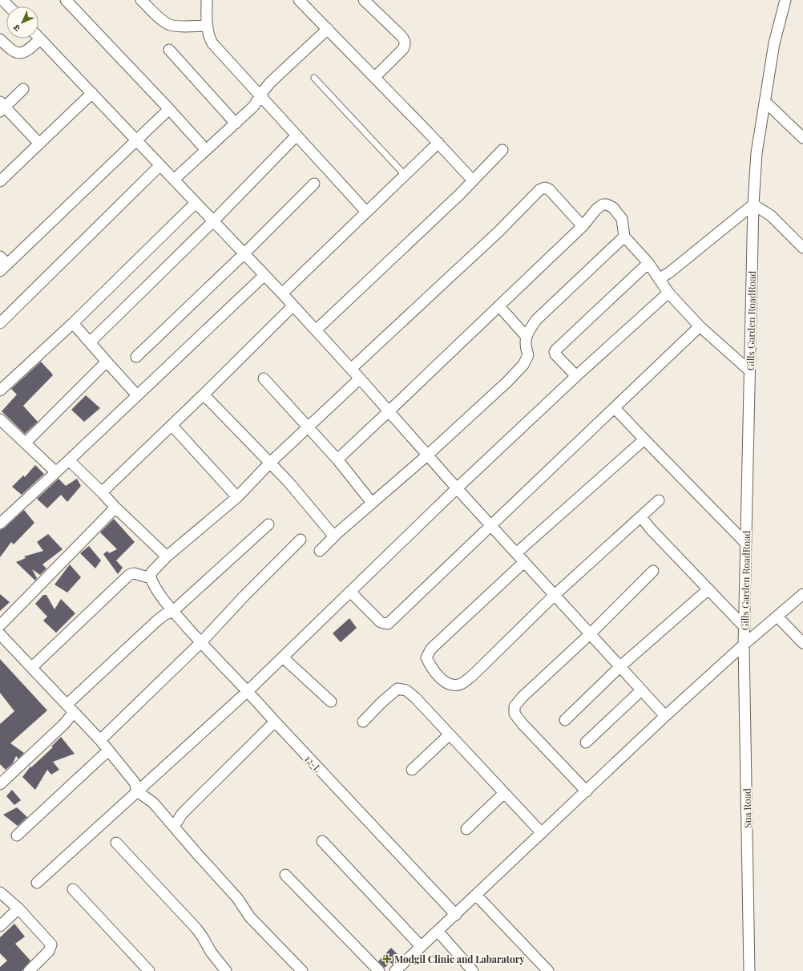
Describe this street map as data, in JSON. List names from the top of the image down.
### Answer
{
  "streets": {
    "street": ["Gills Garden RoadRoad", "12-L", "Sua Road"]
  },
  "crossings": [
    ["Gills Garden RoadRoad", "Sua Road"]
  ],
  "places": {
    "health": ["Modgil Clinic and Labaratory"]
  },
  "north": "bottom left"
}
